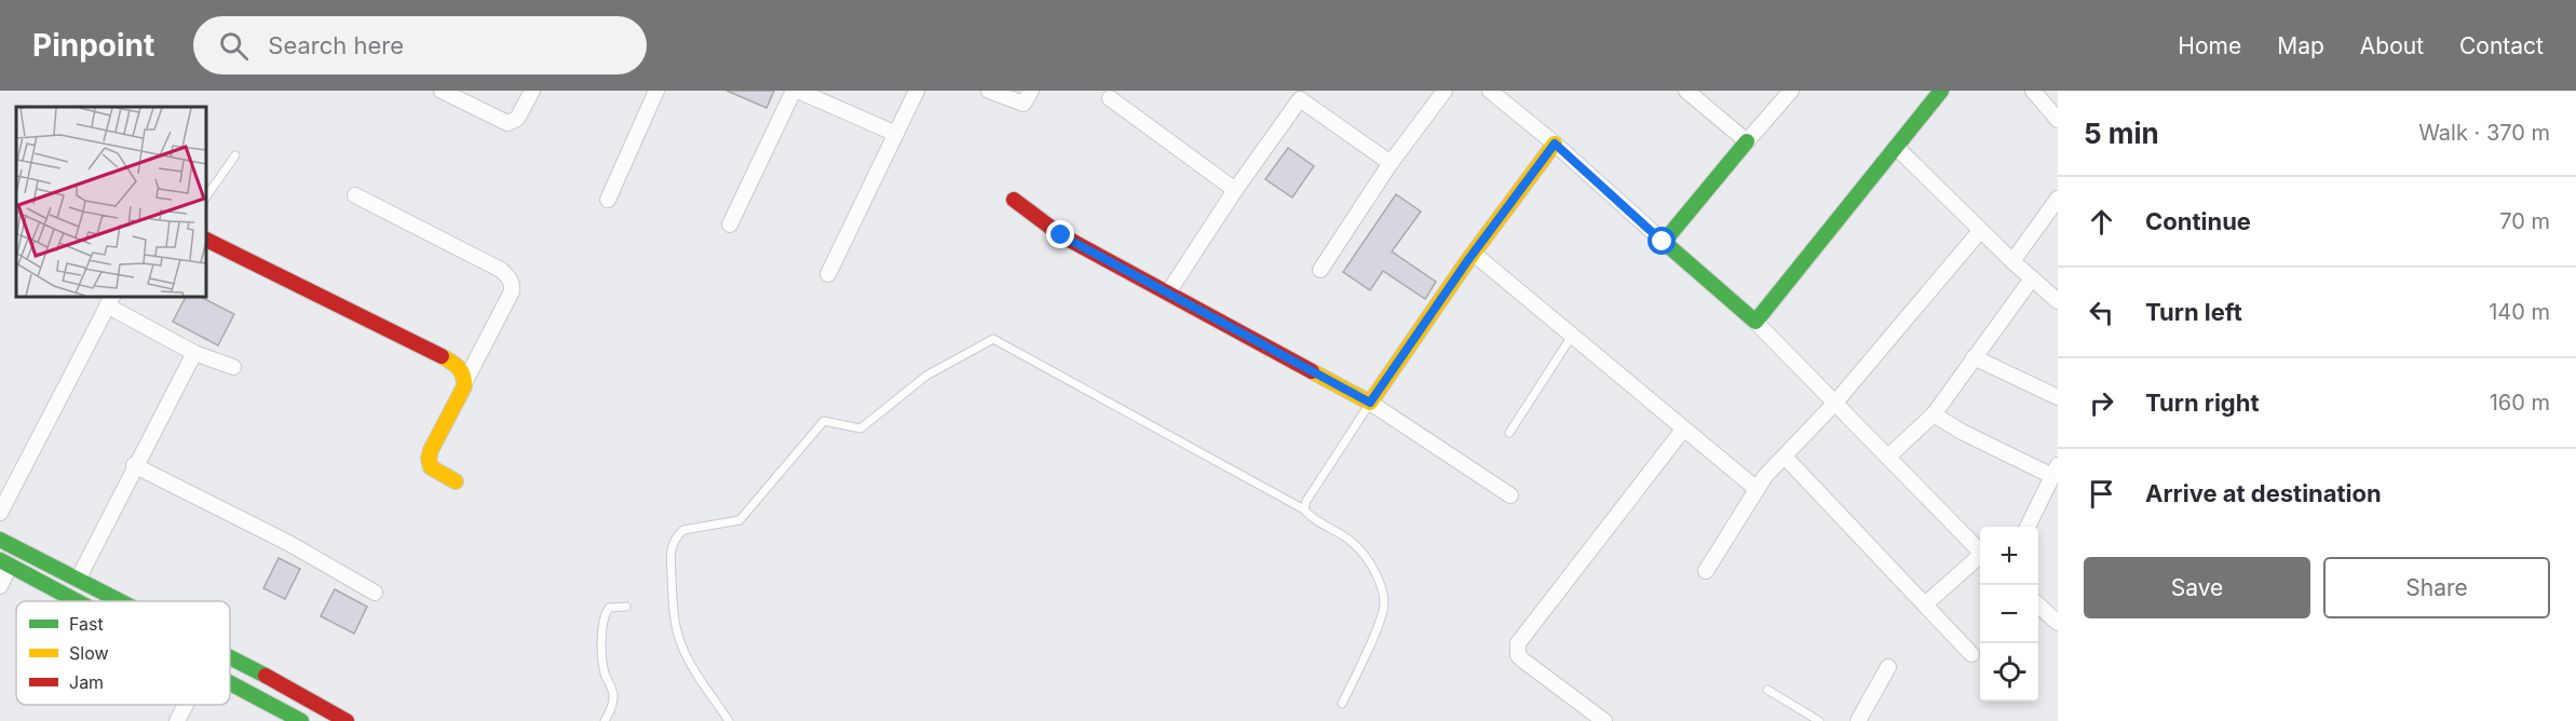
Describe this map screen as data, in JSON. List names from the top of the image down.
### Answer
{
  "legend": ["Fast", "Slow", "Jam"],
  "page": {
    "header": "Pinpoint",
    "search": "Search here",
    "nav": [
      "Home",
      "Map",
      "About",
      "Contact"
    ],
    "heading": ["5 min", "Walk · 370 m"],
    "list": [
      ["Continue", "70 m"],
      ["Turn left", "140 m"],
      ["Turn right", "160 m"],
      "Arrive at destination"
    ],
    "map_buttons": ["+", "−"],
    "buttons": ["Save", "Share"]
  }
}
